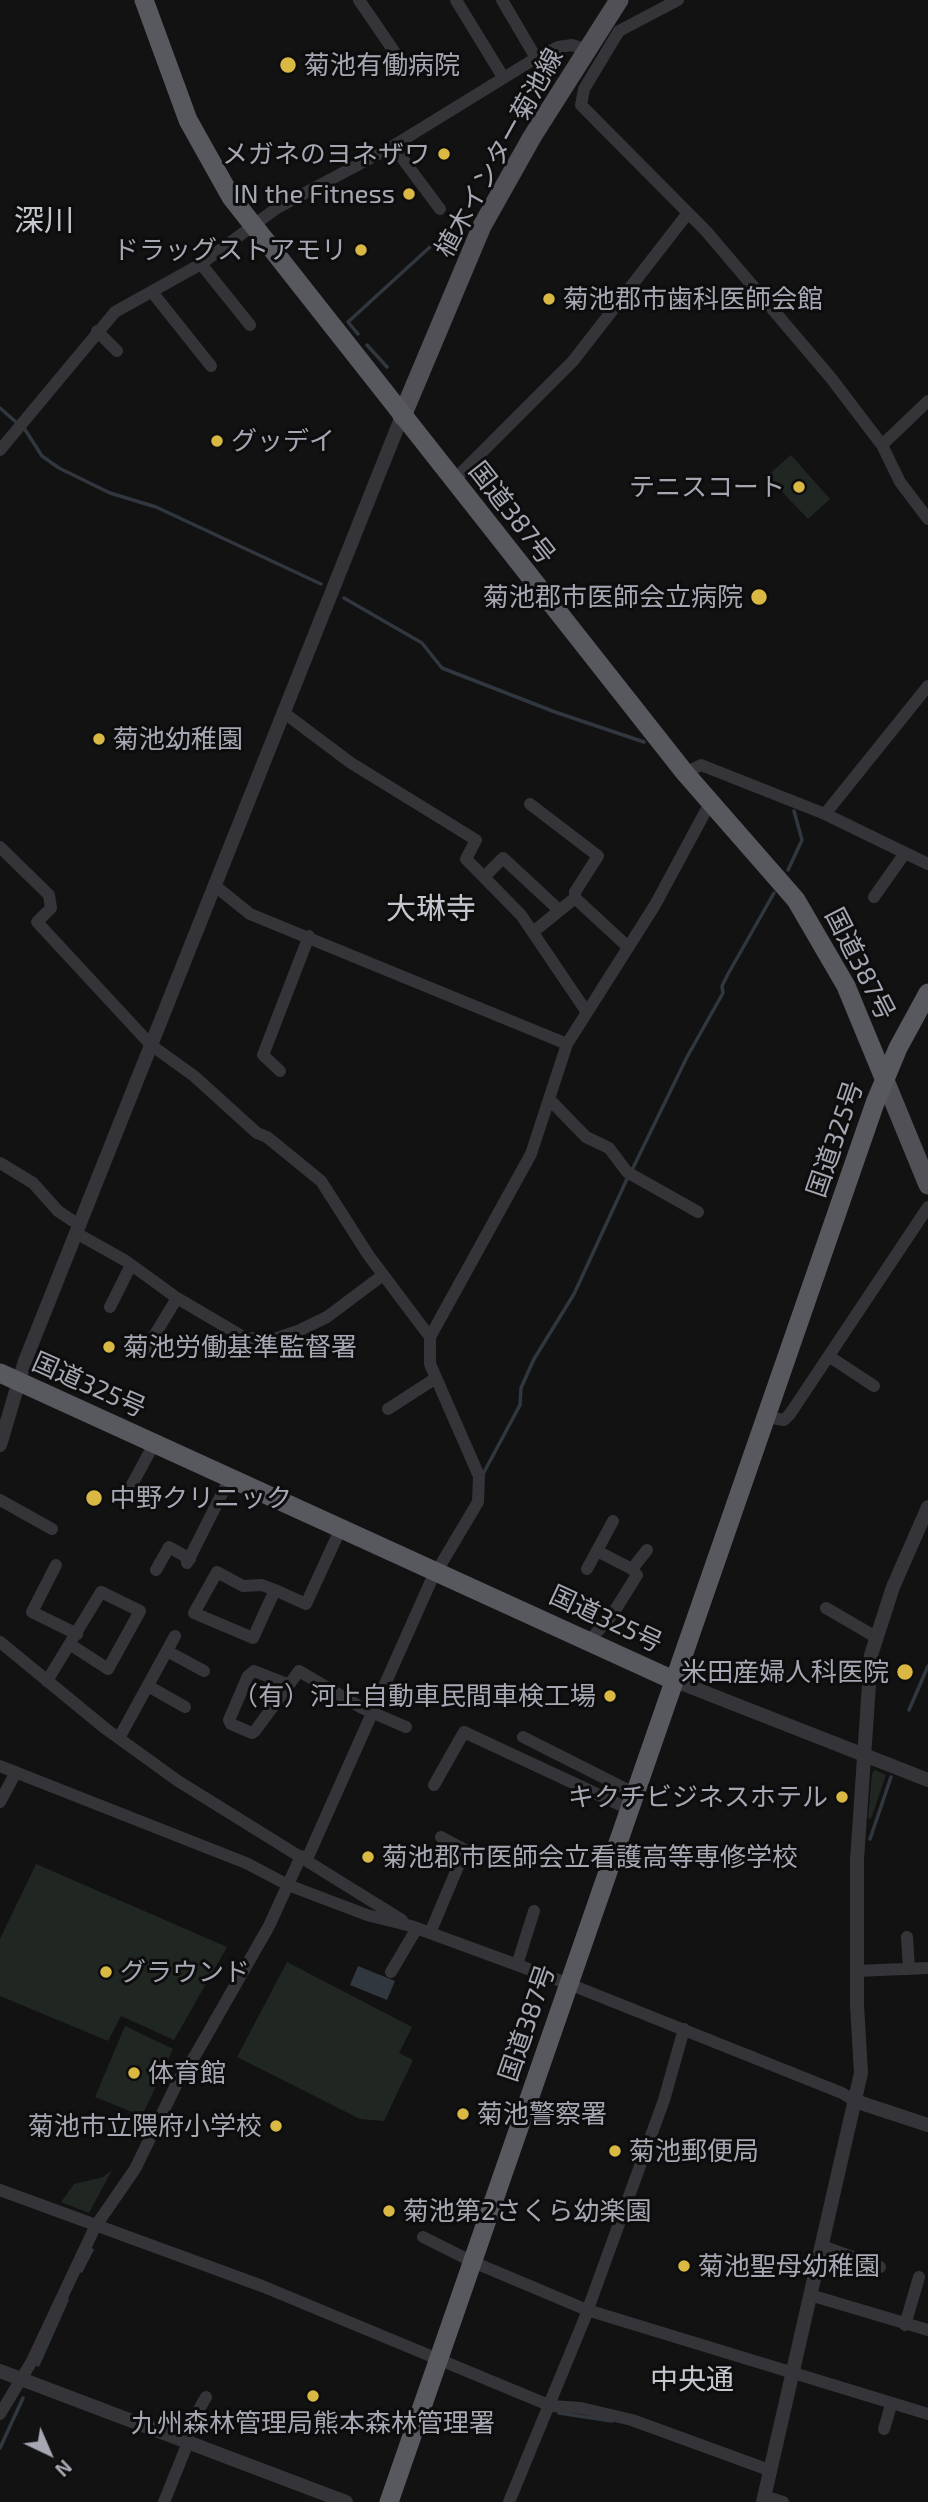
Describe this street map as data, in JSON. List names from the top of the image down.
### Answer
{
  "streets": {
    "highway": ["国道387号", "国道325号"],
    "main road": ["植木インター菊池線"]
  },
  "crossings": [
    ["植木インター菊池線", "国道387号"],
    ["国道387号", "国道325号"]
  ],
  "districts": ["深川", "大琳寺", "中央通"],
  "places": [
    "菊池有働病院",
    "メガネのヨネザワ",
    "IN the Fitness",
    "ドラッグストアモリ",
    "菊池郡市歯科医師会館",
    "グッデイ",
    "テニスコート",
    "菊池郡市医師会立病院",
    "菊池幼稚園",
    "菊池労働基準監督署",
    "中野クリニック",
    "米田産婦人科医院",
    "（有）河上自動車民間車検工場",
    "キクチビジネスホテル",
    "菊池郡市医師会立看護高等専修学校",
    "グラウンド",
    "体育館",
    "菊池警察署",
    "菊池市立隈府小学校",
    "菊池郵便局",
    "菊池第2さくら幼楽園",
    "菊池聖母幼稚園",
    "九州森林管理局熊本森林管理署"
  ],
  "north": "bottom right"
}
